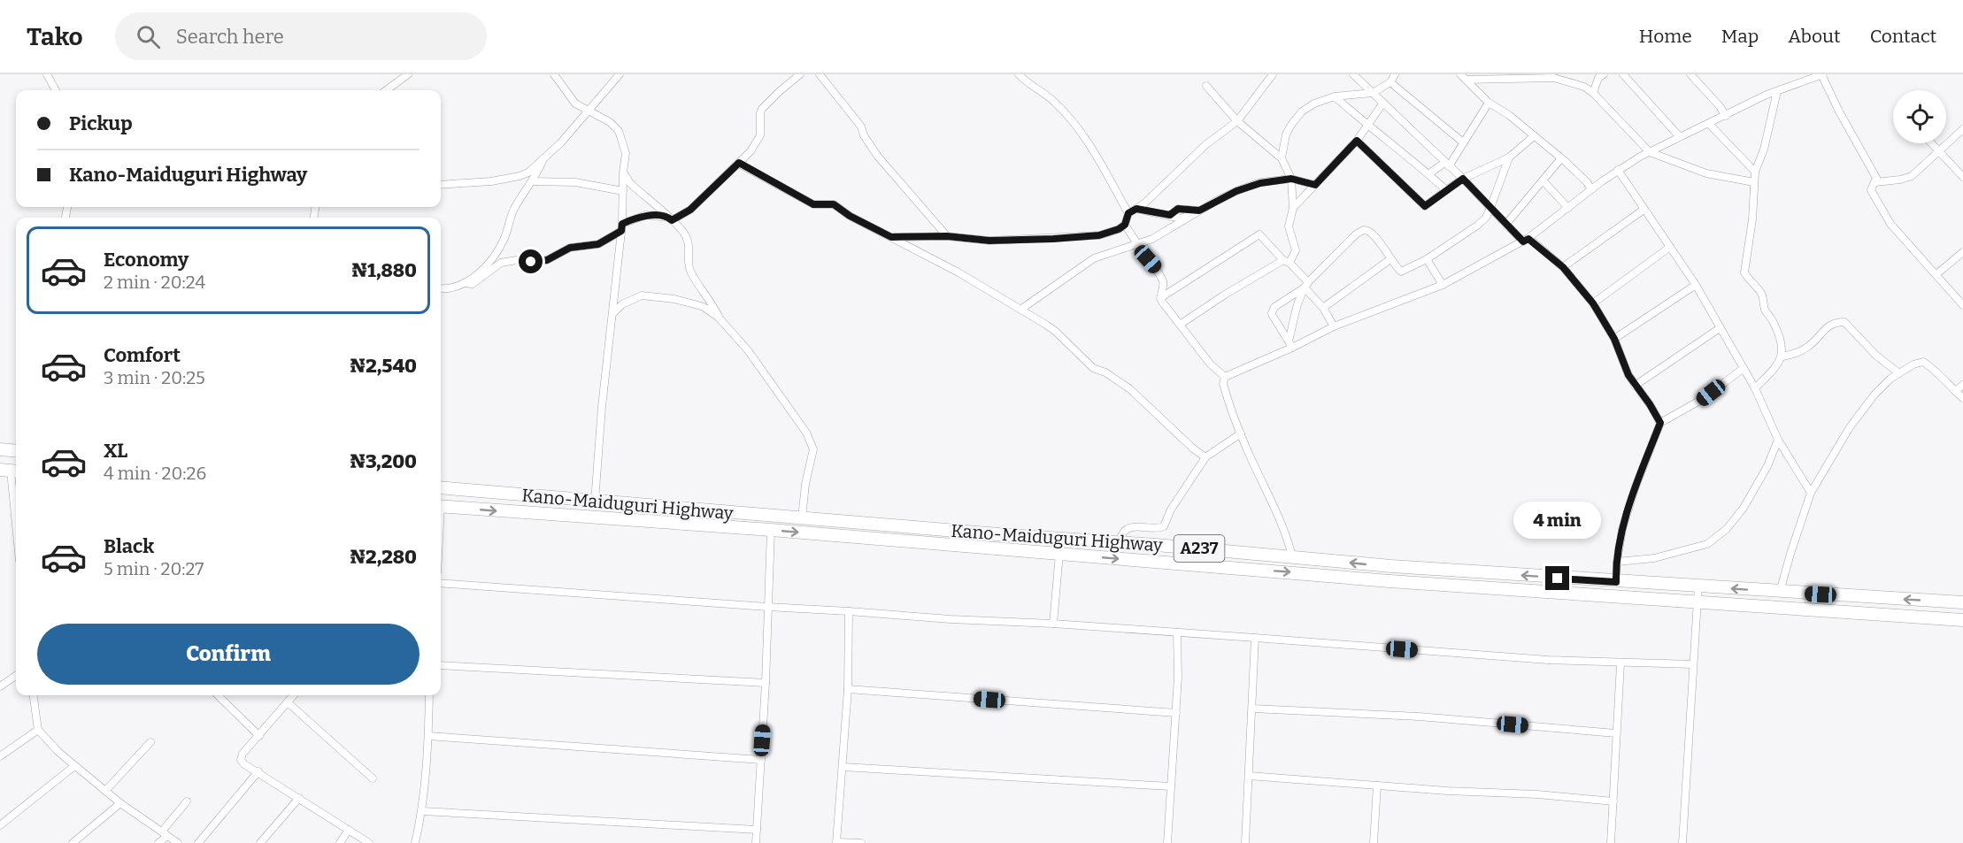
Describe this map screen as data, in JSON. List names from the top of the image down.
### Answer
{
  "streets": {
    "highway": ["Kano-Maiduguri Highway", "A237"]
  },
  "page": {
    "header": "Tako",
    "search": "Search here",
    "nav": [
      "Home",
      "Map",
      "About",
      "Contact"
    ],
    "banner": ["Pickup", "Kano-Maiduguri Highway"],
    "list": [
      {
        "name": "Economy",
        "note": "2 min · 20:24",
        "value": "₦1,880"
      },
      {
        "name": "Comfort",
        "note": "3 min · 20:25",
        "value": "₦2,540"
      },
      {
        "name": "XL",
        "note": "4 min · 20:26",
        "value": "₦3,200"
      },
      {
        "name": "Black",
        "note": "5 min · 20:27",
        "value": "₦2,280"
      }
    ],
    "bubble": "4 min",
    "buttons": "Confirm"
  }
}
